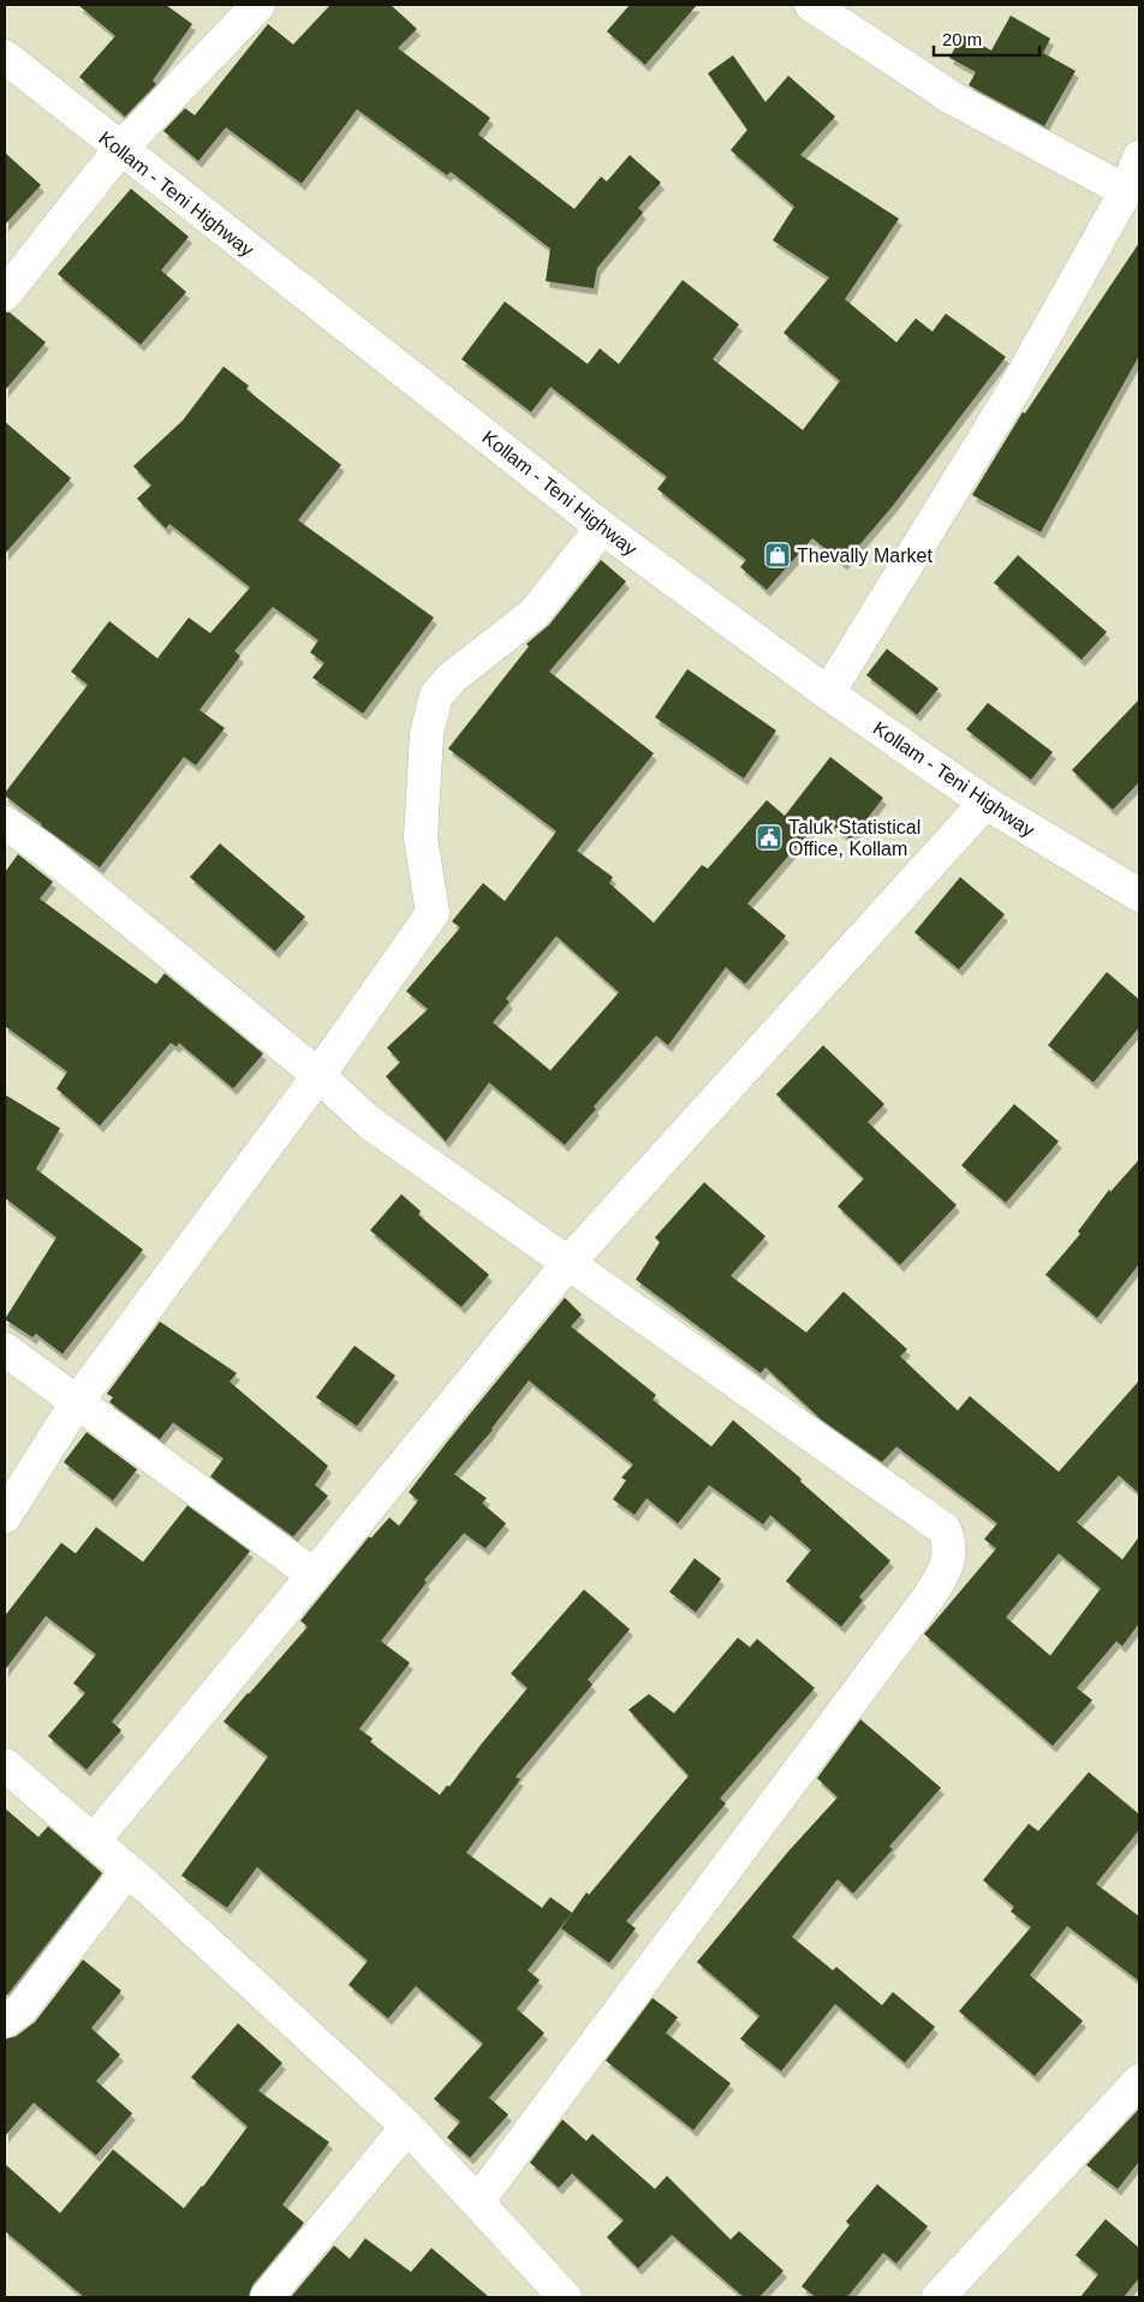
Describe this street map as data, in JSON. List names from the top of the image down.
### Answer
{
  "streets": {
    "street": ["Kollam - Teni Highway"]
  },
  "places": {
    "shop": ["Thevally Market"],
    "public building": ["Taluk Statistical Office, Kollam"]
  },
  "scale_bar": "20 m"
}
